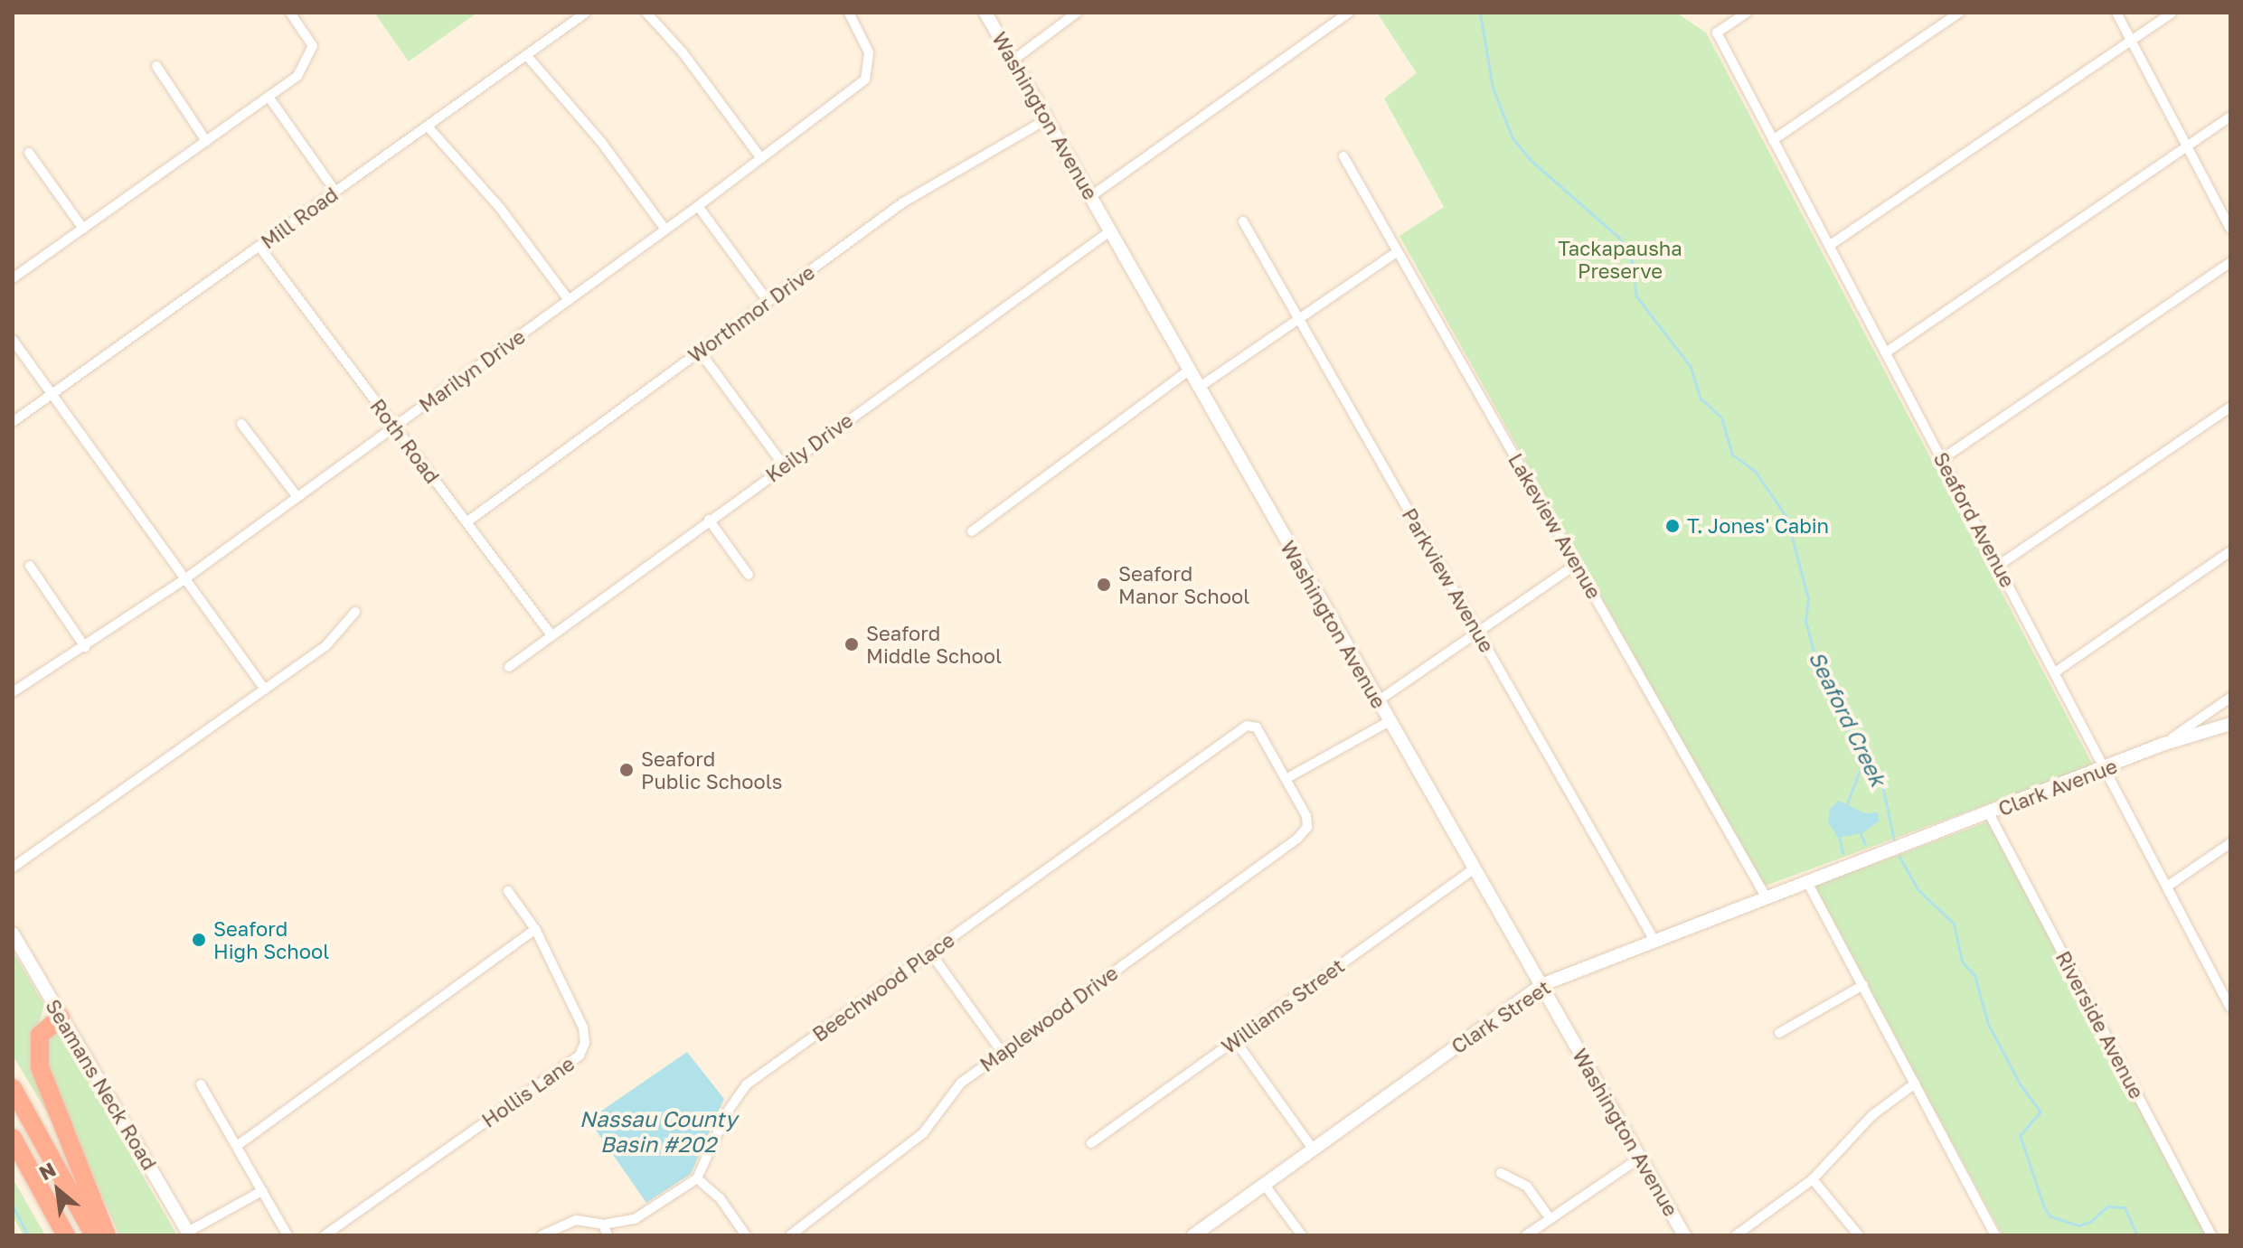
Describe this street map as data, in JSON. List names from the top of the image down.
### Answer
{
  "streets": {
    "street": [
      "Washington Avenue",
      "Mill Road",
      "Worthmor Drive",
      "Marilyn Drive",
      "Roth Road",
      "Keily Drive",
      "Seaford Avenue",
      "Lakeview Avenue",
      "Parkview Avenue",
      "Clark Avenue",
      "Beechwood Place",
      "Williams Street",
      "Clark Street",
      "Maplewood Drive",
      "Riverside Avenue",
      "Seamans Neck Road",
      "Hollis Lane"
    ]
  },
  "crossings": [
    ["Washington Avenue", "Worthmor Drive"],
    ["Washington Avenue", "Keily Drive"],
    ["Washington Avenue", "Williams Street"],
    ["Washington Avenue", "Clark Street"],
    ["Mill Road", "Roth Road"],
    ["Worthmor Drive", "Roth Road"],
    ["Marilyn Drive", "Roth Road"],
    ["Roth Road", "Keily Drive"],
    ["Seaford Avenue", "Clark Avenue"],
    ["Lakeview Avenue", "Clark Street"],
    ["Parkview Avenue", "Clark Street"],
    ["Clark Avenue", "Clark Street"],
    ["Clark Avenue", "Riverside Avenue"],
    ["Beechwood Place", "Maplewood Drive"]
  ],
  "water": ["Seaford Creek", "Nassau County Basin #202"],
  "parks": ["Tackapausha Preserve"],
  "places": [
    "T. Jones' Cabin",
    "Seaford Manor School",
    "Seaford Middle School",
    "Seaford Public Schools",
    "Seaford High School"
  ],
  "north": "top left"
}
